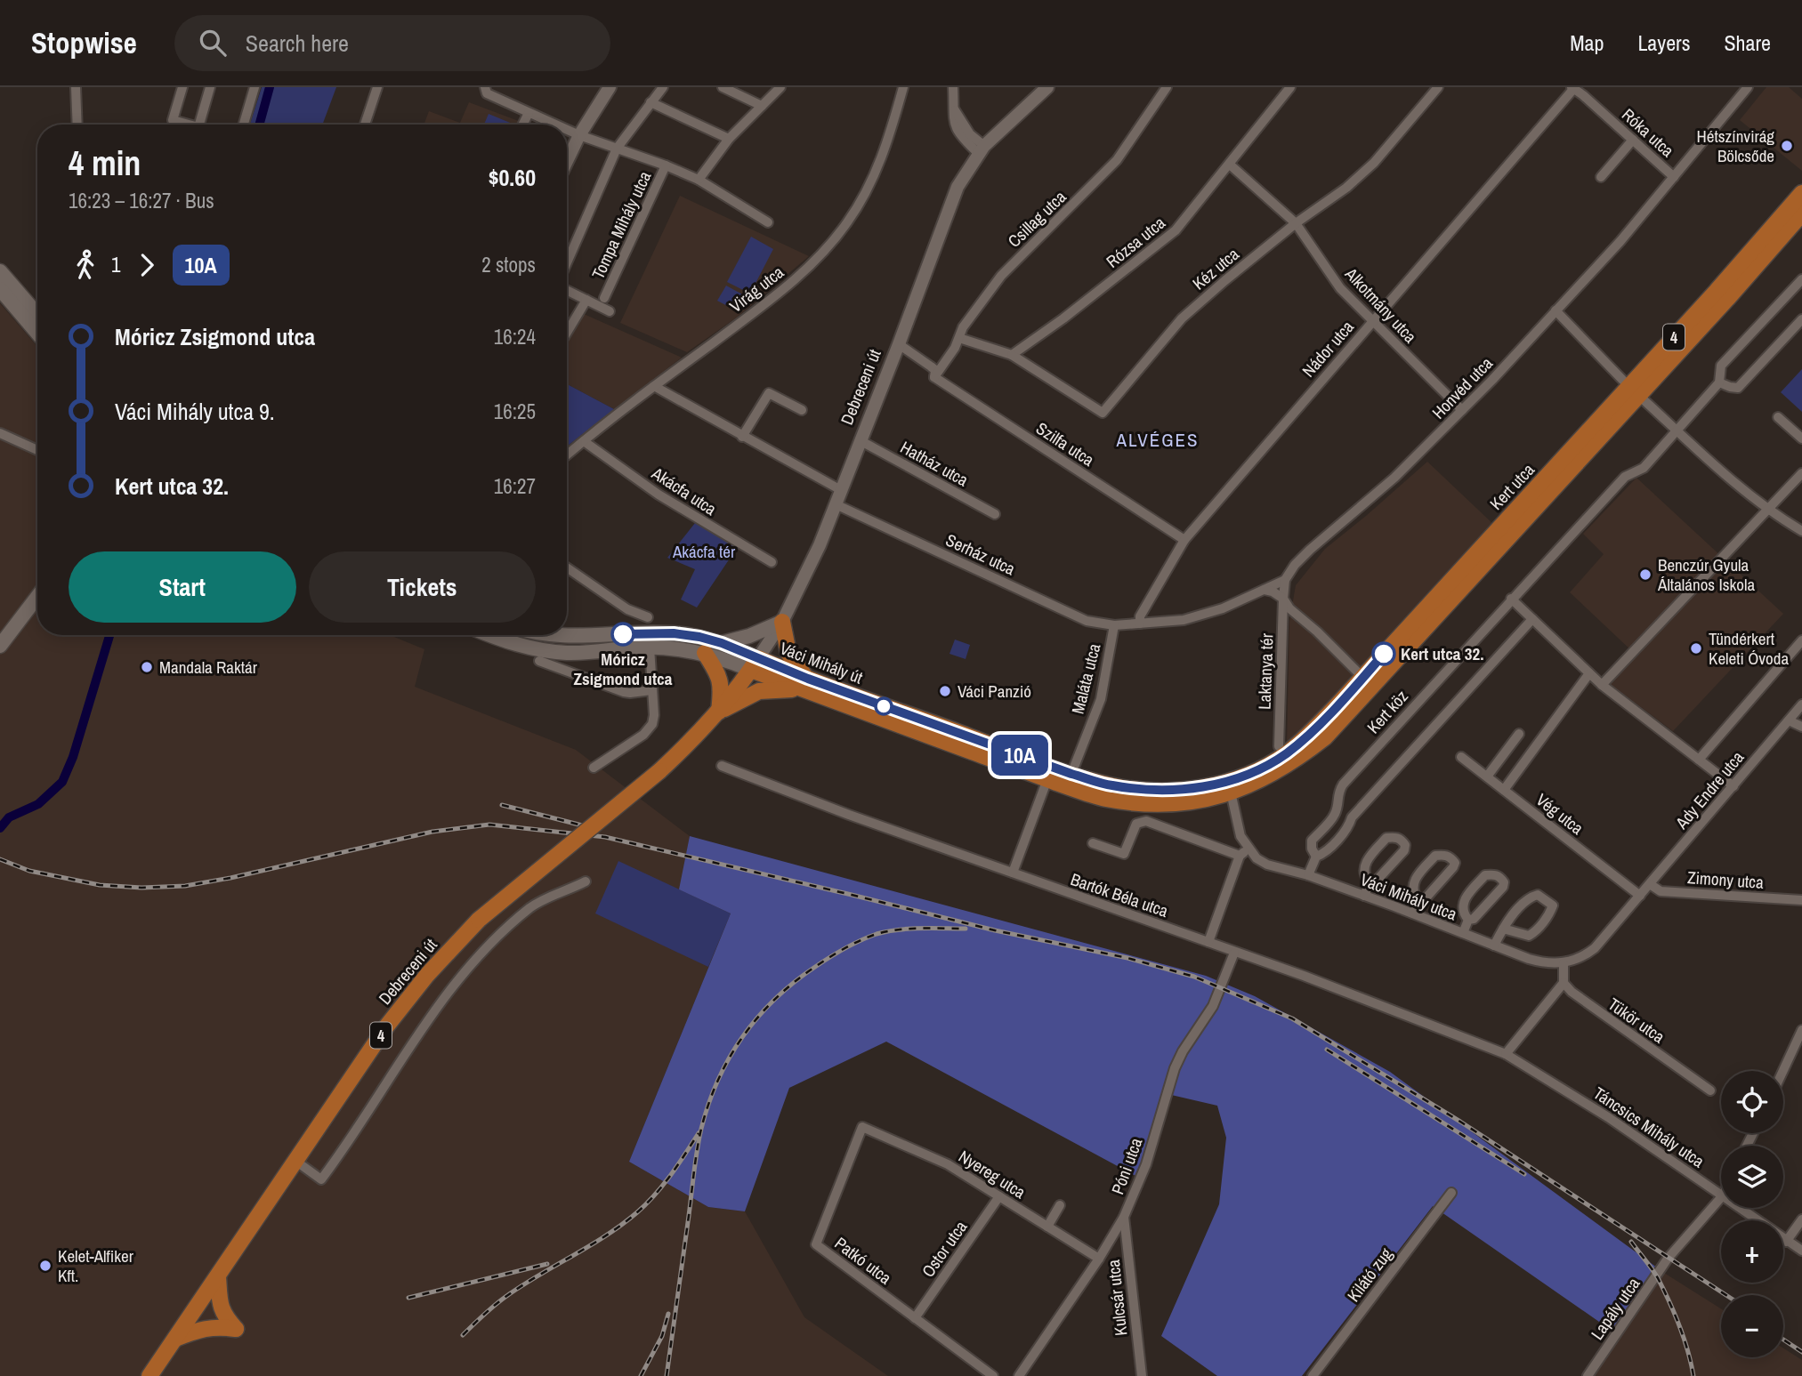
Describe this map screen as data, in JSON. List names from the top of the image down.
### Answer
{
  "streets": {
    "main road": [
      "4",
      "Debreceni út",
      "Kert utca",
      "Váci Mihály út"
    ],
    "street": [
      "Róka utca",
      "Csillag utca",
      "Tompa Mihály utca",
      "Rózsa utca",
      "Kéz utca",
      "Virág utca",
      "Alkotmány utca",
      "Nádor utca",
      "Honvéd utca",
      "Szilfa utca",
      "Hatház utca",
      "Akácfa utca",
      "Serház utca",
      "Laktanya tér",
      "Maláta utca",
      "Kert köz",
      "Ady Endre utca",
      "Vég utca",
      "Zimony utca",
      "Bartók Béla utca",
      "Váci Mihály utca",
      "Tükör utca",
      "Táncsics Mihály utca",
      "Póni utca",
      "Nyereg utca",
      "Ostor utca",
      "Patkó utca",
      "Kilátó zug",
      "Kulcsár utca",
      "Lapály utca"
    ]
  },
  "crossings": [
    ["Róka utca", "Nádor utca"],
    ["Róka utca", "Honvéd utca"],
    ["Csillag utca", "Szilfa utca"],
    ["Rózsa utca", "Kéz utca"],
    ["Rózsa utca", "Alkotmány utca"],
    ["Kéz utca", "Alkotmány utca"],
    ["Virág utca", "Akácfa utca"],
    ["Alkotmány utca", "Nádor utca"],
    ["Alkotmány utca", "Honvéd utca"],
    ["Nádor utca", "Honvéd utca"],
    ["Nádor utca", "Szilfa utca"],
    ["Debreceni út", "Szilfa utca"],
    ["Debreceni út", "Hatház utca"],
    ["Debreceni út", "Serház utca"],
    ["Debreceni út", "Váci Mihály út"],
    ["Honvéd utca", "Laktanya tér"],
    ["Kert utca", "Váci Mihály út"],
    ["Serház utca", "Maláta utca"],
    ["Váci Mihály út", "Maláta utca"],
    ["Kert köz", "Váci Mihály utca"],
    ["Ady Endre utca", "Vég utca"],
    ["Ady Endre utca", "Zimony utca"],
    ["Ady Endre utca", "Váci Mihály utca"],
    ["Bartók Béla utca", "Táncsics Mihály utca"],
    ["Bartók Béla utca", "Póni utca"],
    ["Póni utca", "Nyereg utca"],
    ["Póni utca", "Kulcsár utca"],
    ["Nyereg utca", "Ostor utca"],
    ["Nyereg utca", "Patkó utca"],
    ["Ostor utca", "Patkó utca"]
  ],
  "districts": ["ALVÉGES"],
  "parks": ["Akácfa tér"],
  "places": [
    "Hétszínvirág Bölcsőde",
    "Benczúr Gyula Általános Iskola",
    "Móricz Zsigmond utca",
    "Tündérkert Keleti Óvoda",
    "Kert utca 32.",
    "Mandala Raktár",
    "Váci Panzió",
    "Kelet-Alfiker Kft."
  ],
  "lines": ["bus line 10A"],
  "page": {
    "header": "Stopwise",
    "search": "Search here",
    "nav": ["Map", "Layers", "Share"],
    "on_map": "10A",
    "heading": ["4 min", "16:23 – 16:27 · Bus", "$0.60"],
    "legs": ["1", "10A", "2 stops"],
    "list": [
      {
        "name": "Móricz Zsigmond utca",
        "value": "16:24"
      },
      {
        "name": "Váci Mihály utca 9.",
        "value": "16:25"
      },
      {
        "name": "Kert utca 32.",
        "value": "16:27"
      }
    ],
    "buttons": ["Start", "Tickets"],
    "map_buttons": ["+", "−"]
  }
}
